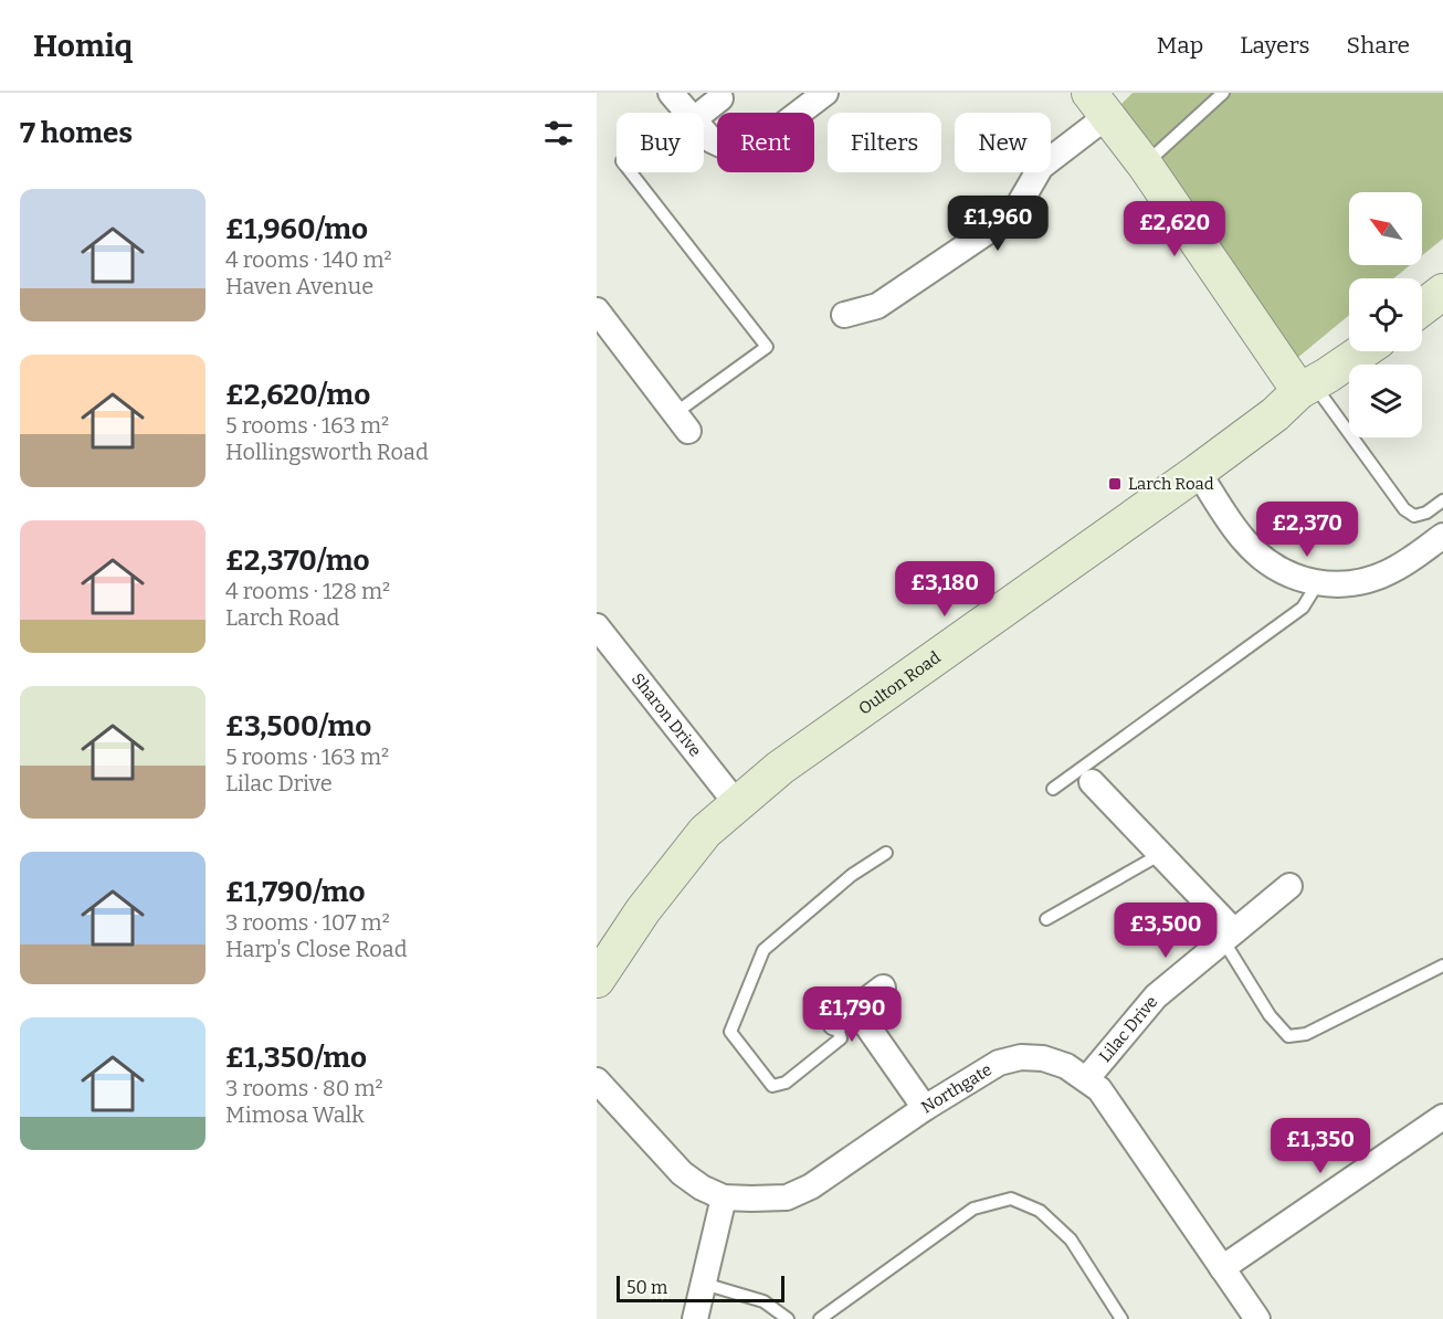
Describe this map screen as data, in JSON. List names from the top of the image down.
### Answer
{
  "streets": {
    "main road": ["Oulton Road"],
    "street": ["Sharon Drive", "Lilac Drive", "Northgate"]
  },
  "crossings": [
    ["Oulton Road", "Sharon Drive"],
    ["Lilac Drive", "Northgate"]
  ],
  "places": {
    "transit": ["Larch Road"]
  },
  "scale_bar": "50 m",
  "north": "top left",
  "page": {
    "header": "Homiq",
    "nav": ["Map", "Layers", "Share"],
    "heading": "7 homes",
    "chip": [
      "Buy",
      "Rent",
      "Filters",
      "New"
    ],
    "list": [
      {
        "name": "£1,960/mo",
        "note": "4 rooms · 140 m² · Haven Avenue"
      },
      {
        "name": "£2,620/mo",
        "note": "5 rooms · 163 m² · Hollingsworth Road"
      },
      {
        "name": "£2,370/mo",
        "note": "4 rooms · 128 m² · Larch Road"
      },
      {
        "name": "£3,500/mo",
        "note": "5 rooms · 163 m² · Lilac Drive"
      },
      {
        "name": "£1,790/mo",
        "note": "3 rooms · 107 m² · Harp's Close Road"
      },
      {
        "name": "£1,350/mo",
        "note": "3 rooms · 80 m² · Mimosa Walk"
      }
    ],
    "price": [
      "£1,960",
      "£2,620",
      "£2,370",
      "£3,180",
      "£3,500",
      "£1,790",
      "£1,350"
    ],
    "scale": "50 m"
  }
}
